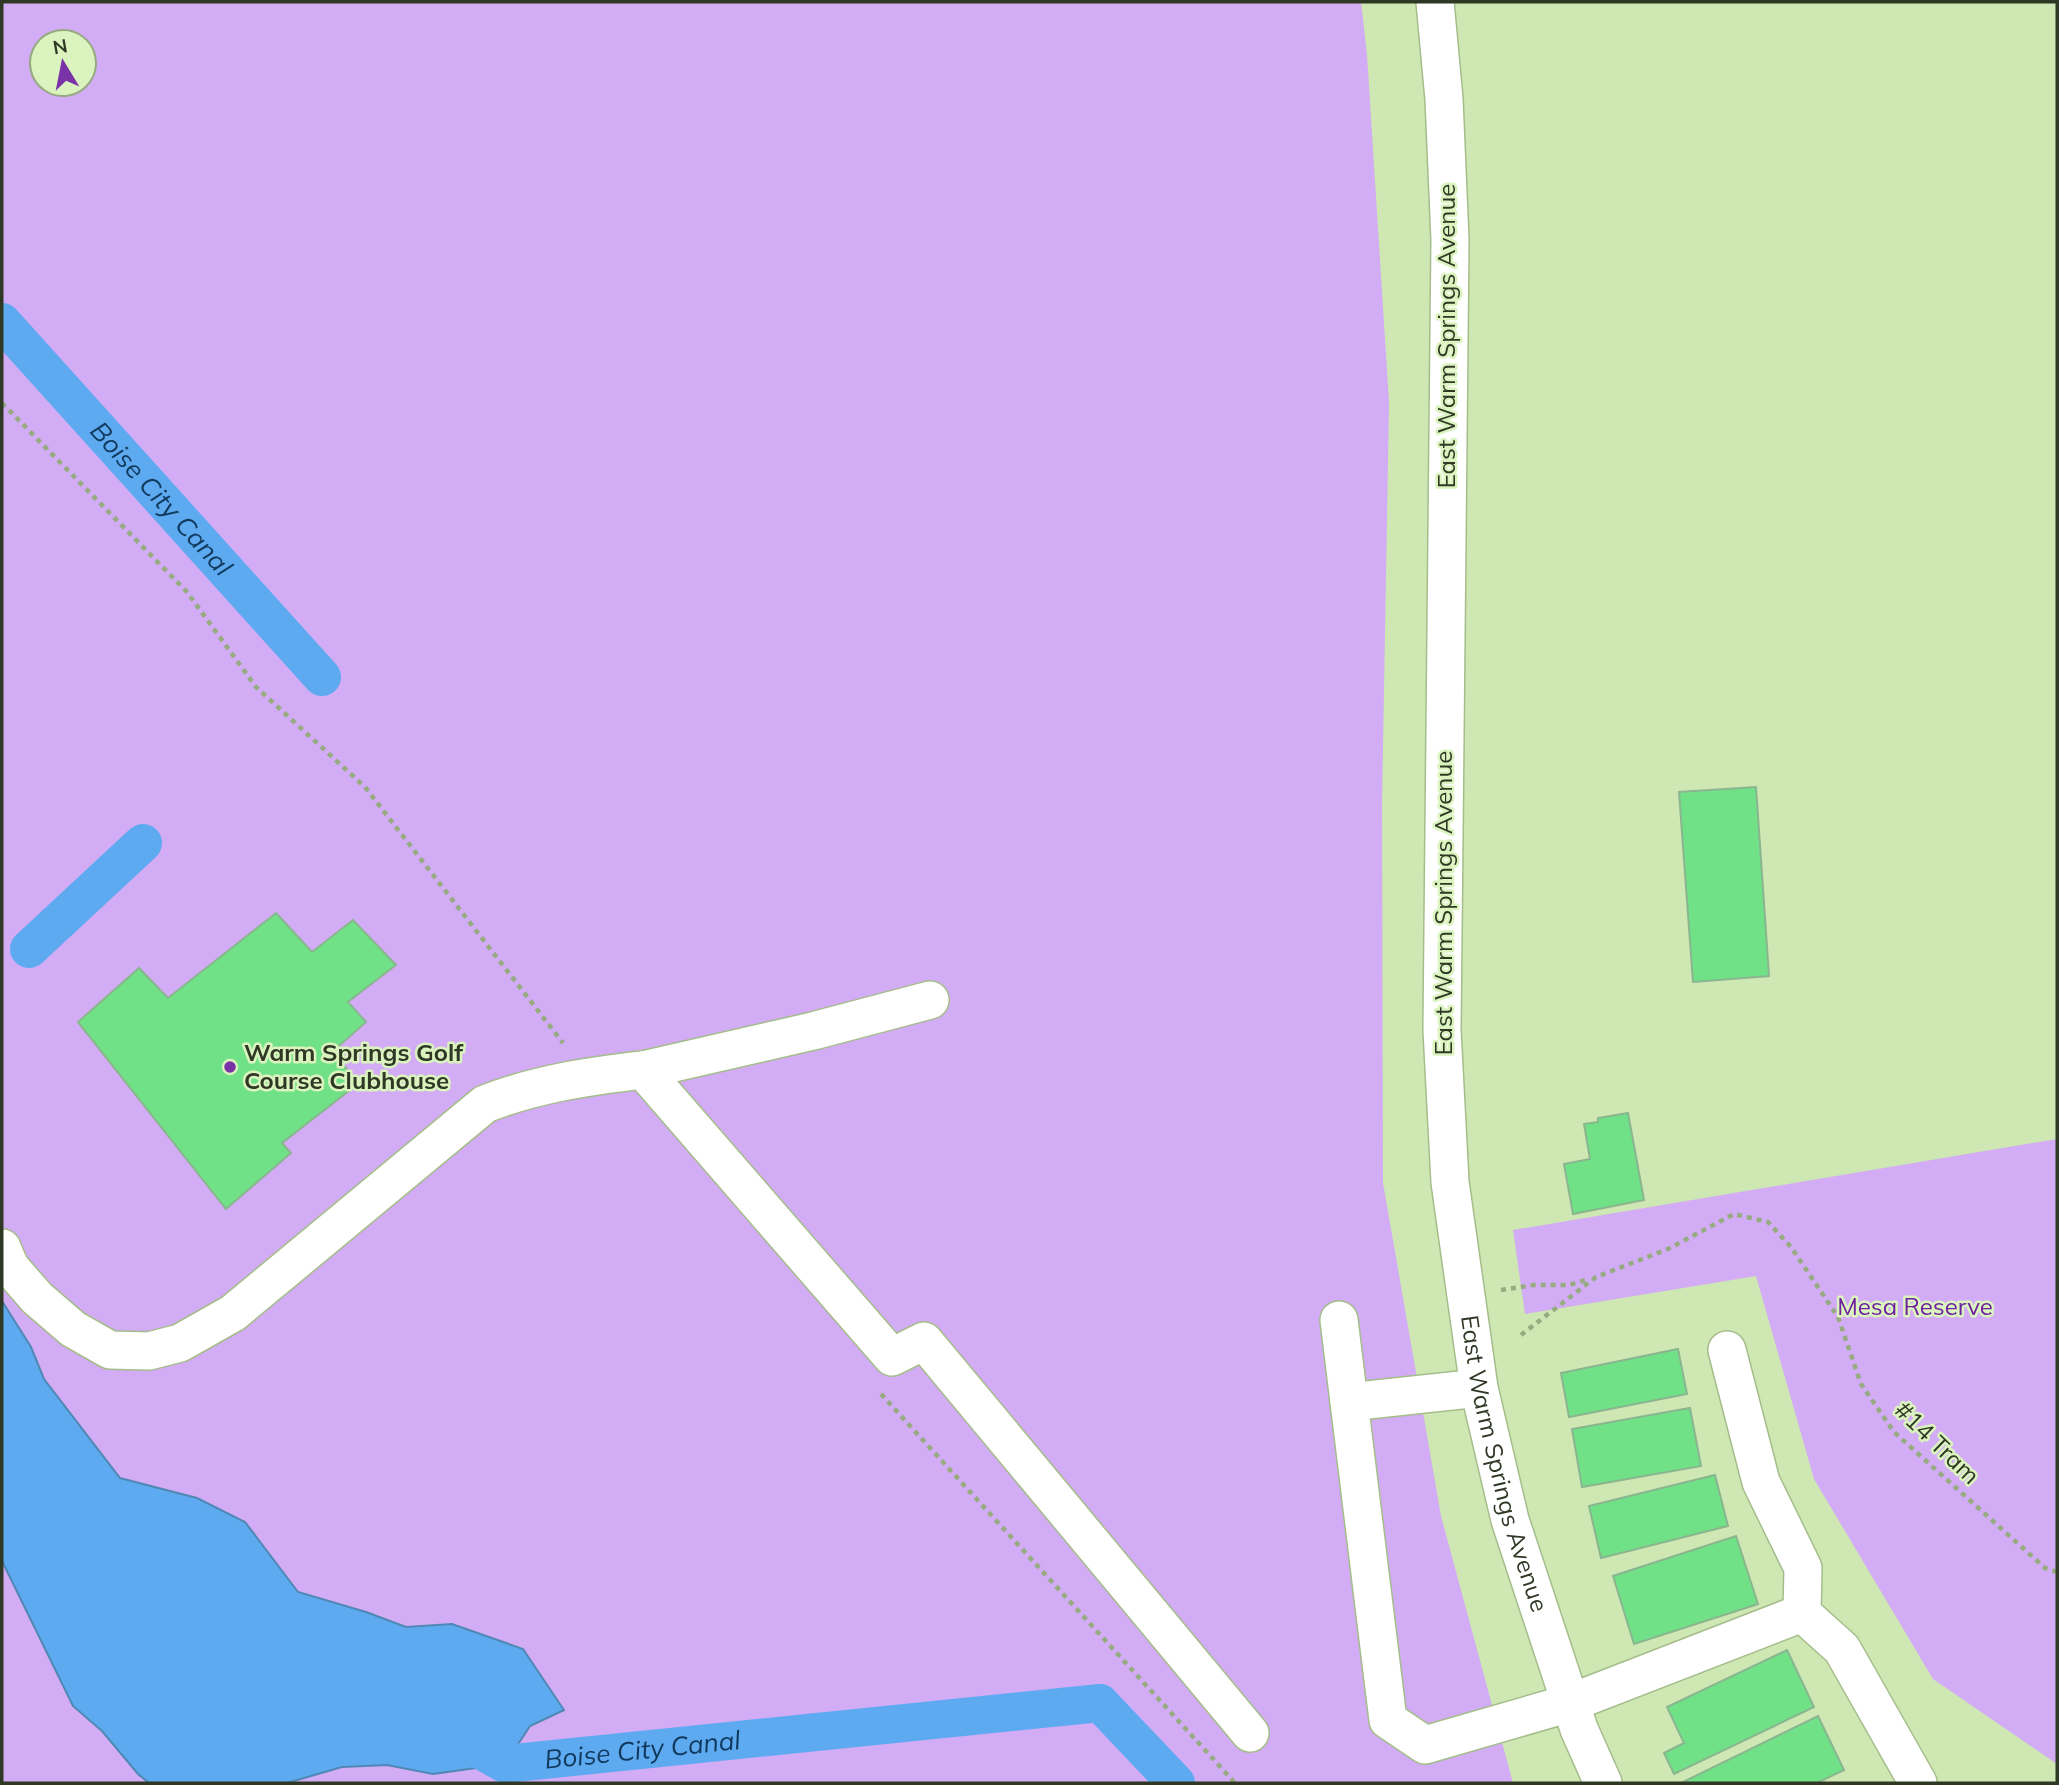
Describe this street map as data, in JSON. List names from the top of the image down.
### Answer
{
  "streets": {
    "street": ["East Warm Springs Avenue"],
    "path": ["#14 Tram"]
  },
  "crossings": [
    ["East Warm Springs Avenue", "#14 Tram"]
  ],
  "water": ["Boise City Canal"],
  "parks": ["Mesa Reserve"],
  "places": ["Warm Springs Golf Course Clubhouse"],
  "north": "top"
}
